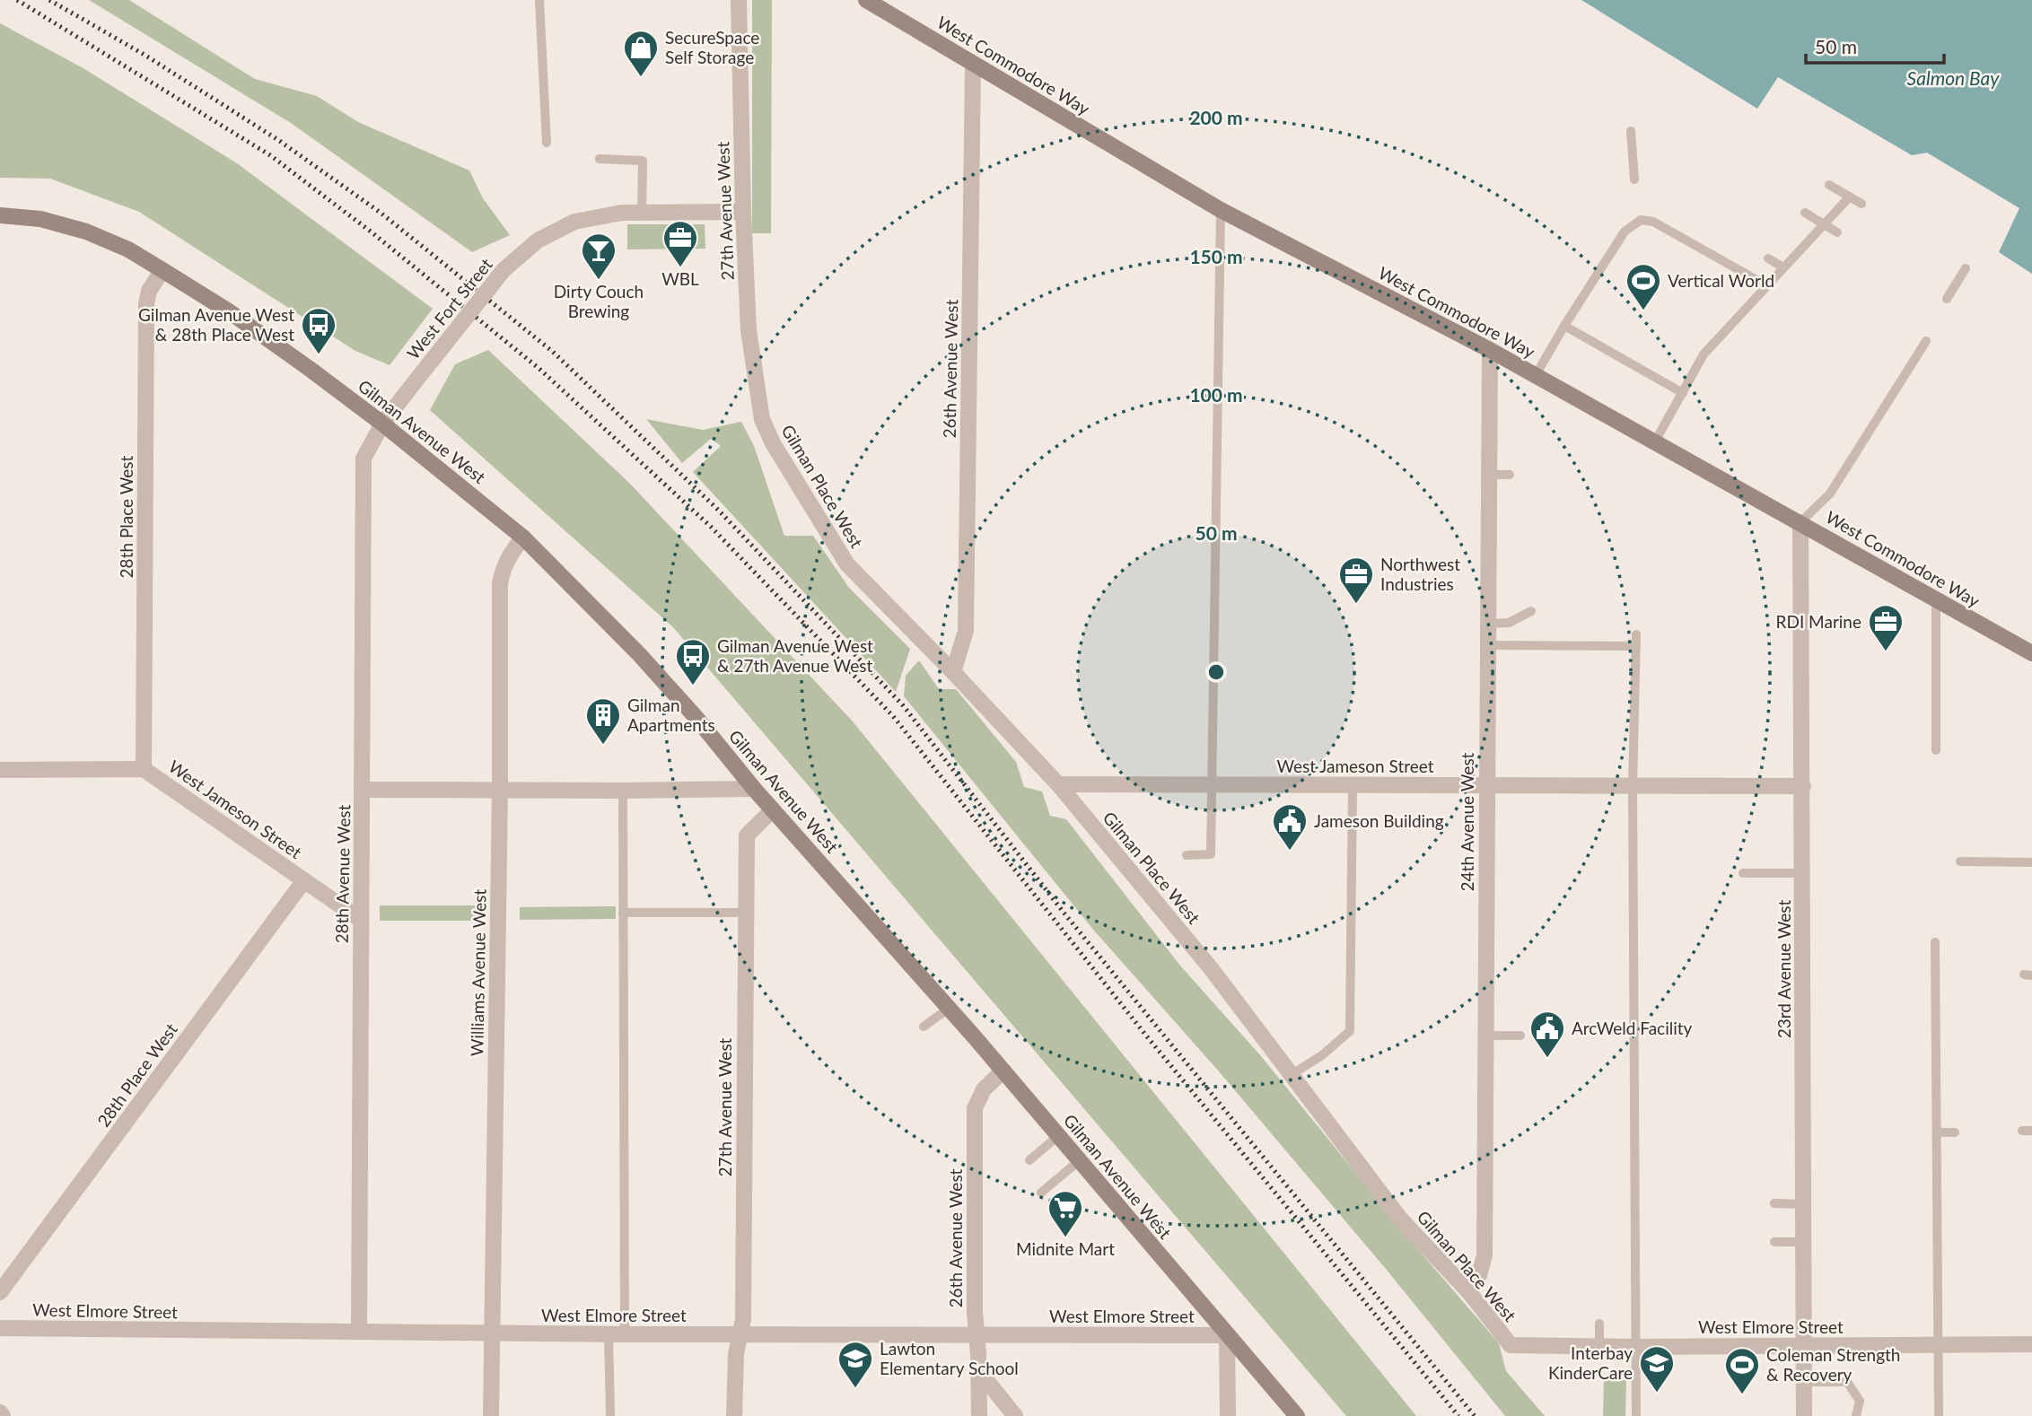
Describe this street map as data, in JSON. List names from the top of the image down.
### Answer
{
  "streets": {
    "main road": ["West Commodore Way", "Gilman Avenue West"],
    "street": [
      "27th Avenue West",
      "West Fort Street",
      "26th Avenue West",
      "Gilman Place West",
      "28th Place West",
      "West Jameson Street",
      "24th Avenue West",
      "28th Avenue West",
      "23rd Avenue West",
      "Williams Avenue West",
      "West Elmore Street"
    ]
  },
  "crossings": [
    ["West Commodore Way", "26th Avenue West"],
    ["West Commodore Way", "24th Avenue West"],
    ["West Commodore Way", "23rd Avenue West"],
    ["27th Avenue West", "West Fort Street"],
    ["27th Avenue West", "Gilman Avenue West"],
    ["27th Avenue West", "Gilman Place West"],
    ["27th Avenue West", "West Elmore Street"],
    ["West Fort Street", "Gilman Avenue West"],
    ["West Fort Street", "28th Avenue West"],
    ["26th Avenue West", "Gilman Avenue West"],
    ["26th Avenue West", "Gilman Place West"],
    ["26th Avenue West", "West Elmore Street"],
    ["Gilman Avenue West", "28th Place West"],
    ["Gilman Avenue West", "28th Avenue West"],
    ["Gilman Avenue West", "Williams Avenue West"],
    ["Gilman Avenue West", "West Elmore Street"],
    ["Gilman Place West", "West Jameson Street"],
    ["Gilman Place West", "24th Avenue West"],
    ["Gilman Place West", "West Elmore Street"],
    ["28th Place West", "West Jameson Street"],
    ["West Jameson Street", "24th Avenue West"],
    ["West Jameson Street", "28th Avenue West"],
    ["West Jameson Street", "23rd Avenue West"],
    ["28th Avenue West", "West Elmore Street"],
    ["23rd Avenue West", "West Elmore Street"],
    ["Williams Avenue West", "West Elmore Street"]
  ],
  "water": ["Salmon Bay"],
  "places": {
    "shop": ["SecureSpace Self Storage"],
    "office": ["WBL", "Northwest Industries", "RDI Marine"],
    "bar": ["Dirty Couch Brewing"],
    "sports": ["Vertical World", "Coleman Strength & Recovery"],
    "bus stop": ["Gilman Avenue West & 28th Place West", "Gilman Avenue West & 27th Avenue West"],
    "building": ["Gilman Apartments"],
    "public building": ["Jameson Building", "ArcWeld Facility"],
    "supermarket": ["Midnite Mart"],
    "school or university": ["Lawton Elementary School", "Interbay KinderCare"]
  },
  "scale_bar": "50 m",
  "rings": [
    "200 m",
    "150 m",
    "100 m",
    "50 m"
  ]
}
